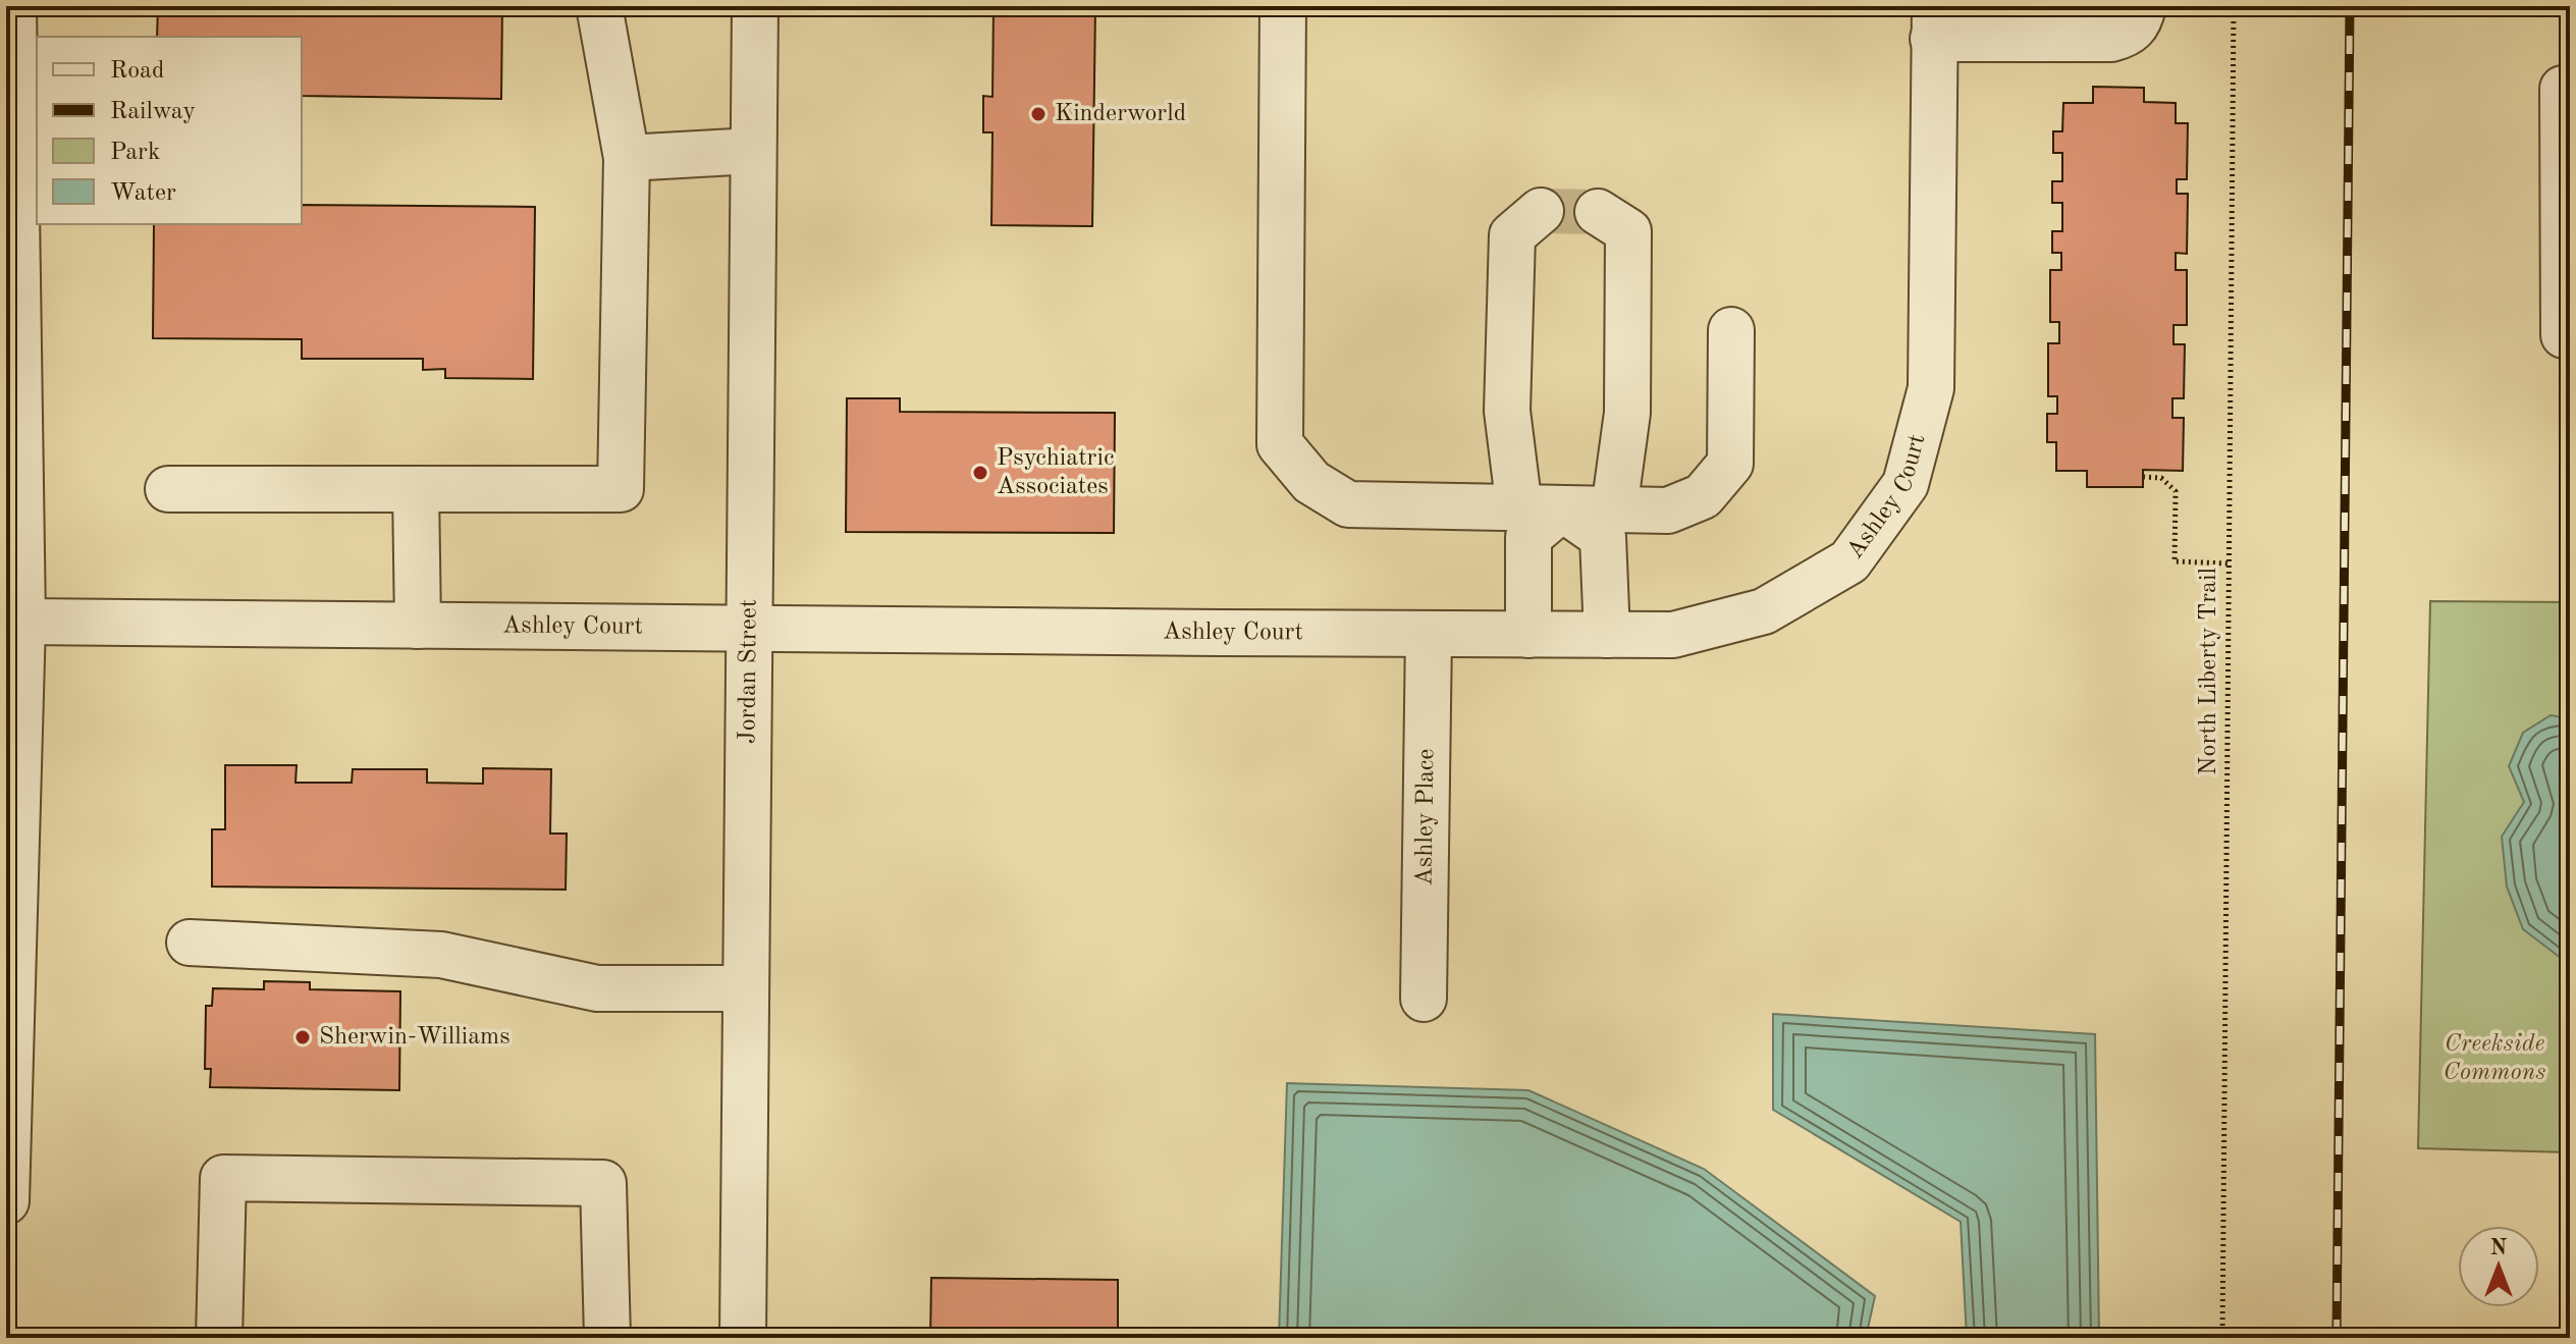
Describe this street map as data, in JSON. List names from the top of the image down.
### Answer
{
  "streets": {
    "street": ["Ashley Court", "Jordan Street", "Ashley Place"],
    "path": ["North Liberty Trail"]
  },
  "crossings": [
    ["Ashley Court", "Jordan Street"],
    ["Ashley Court", "Ashley Place"]
  ],
  "parks": ["Creekside Commons"],
  "places": ["Kinderworld", "Psychiatric Associates", "Sherwin-Williams"],
  "legend": [
    "Road",
    "Railway",
    "Park",
    "Water"
  ],
  "north": "top"
}
